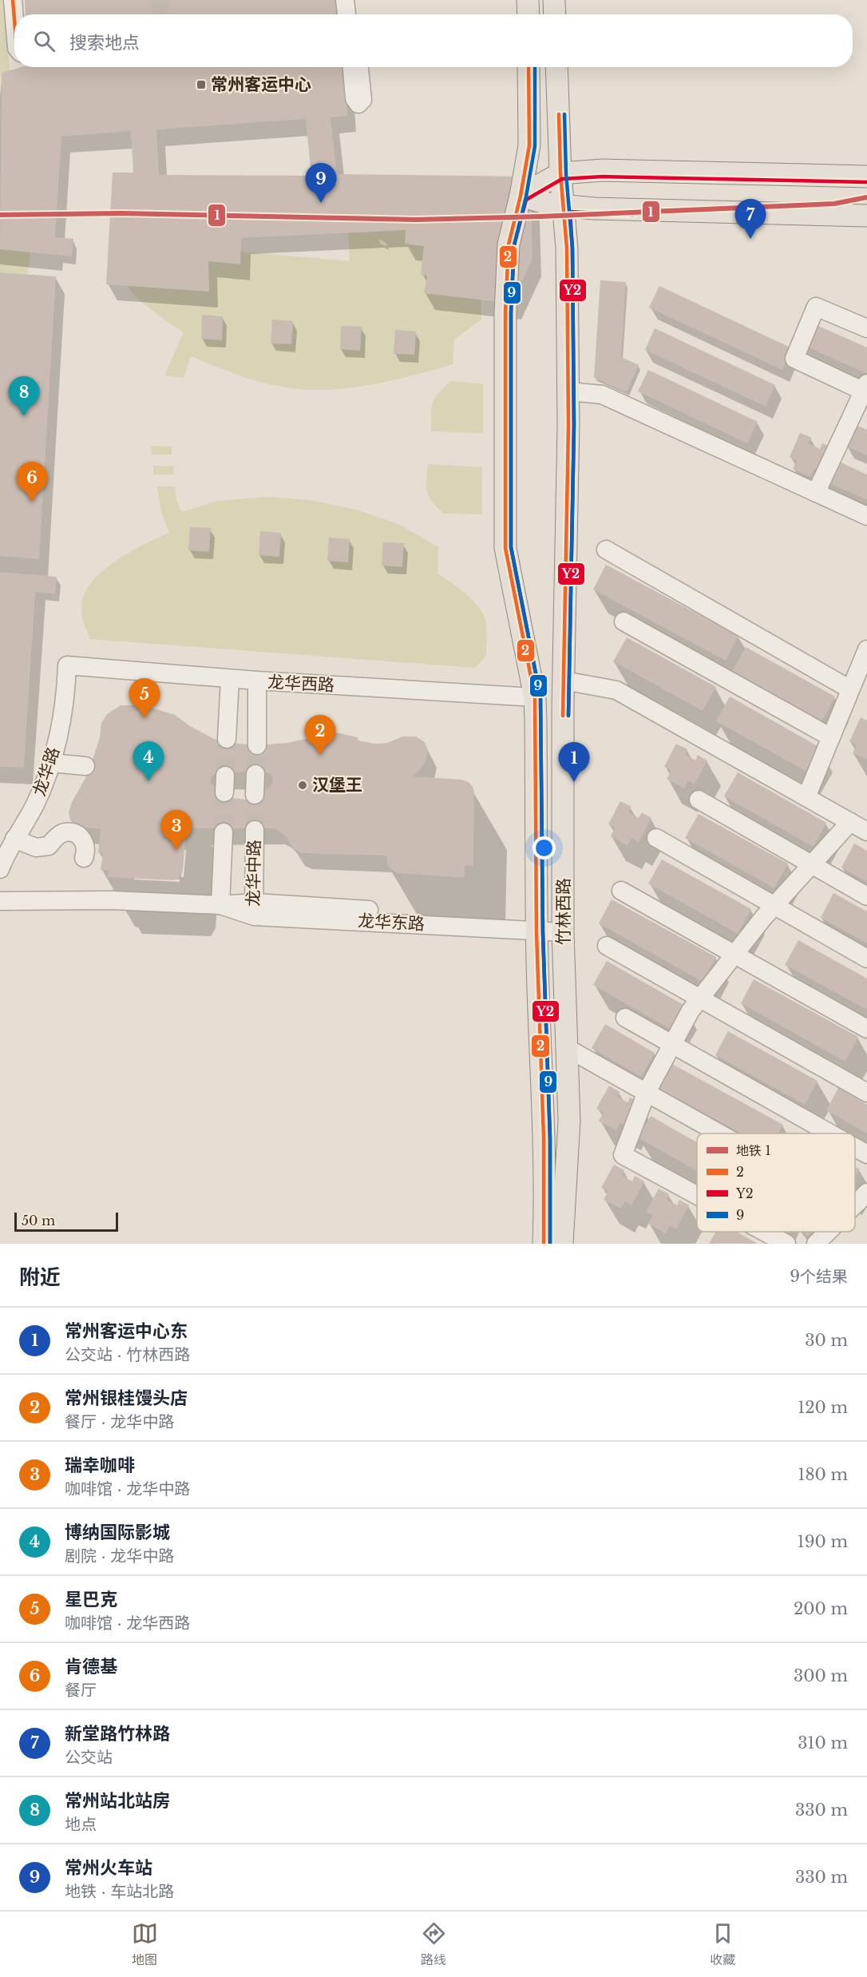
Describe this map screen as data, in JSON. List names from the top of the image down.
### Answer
{
  "streets": {
    "main road": ["竹林西路"],
    "street": [
      "龙华西路",
      "龙华路",
      "龙华中路",
      "龙华东路"
    ]
  },
  "crossings": [
    ["龙华西路", "龙华路"],
    ["龙华西路", "竹林西路"],
    ["龙华中路", "龙华东路"],
    ["竹林西路", "龙华东路"]
  ],
  "places": {
    "transit": ["常州客运中心"],
    "other": ["汉堡王"]
  },
  "lines": [
    "transit line 2",
    "transit line 9",
    "transit line Y2",
    "metro line 1"
  ],
  "legend": [
    "地铁 1",
    "2",
    "Y2",
    "9"
  ],
  "scale_bar": "50 m",
  "page": {
    "search": "搜索地点",
    "pins": [
      "9",
      "7",
      "8",
      "6",
      "5",
      "2",
      "4",
      "1",
      "3"
    ],
    "scale": "50 m",
    "heading": ["附近", "9个结果"],
    "list": [
      {
        "mark": "1",
        "name": "常州客运中心东",
        "note": "公交站 · 竹林西路",
        "value": "30 m"
      },
      {
        "mark": "2",
        "name": "常州银桂馒头店",
        "note": "餐厅 · 龙华中路",
        "value": "120 m"
      },
      {
        "mark": "3",
        "name": "瑞幸咖啡",
        "note": "咖啡馆 · 龙华中路",
        "value": "180 m"
      },
      {
        "mark": "4",
        "name": "博纳国际影城",
        "note": "剧院 · 龙华中路",
        "value": "190 m"
      },
      {
        "mark": "5",
        "name": "星巴克",
        "note": "咖啡馆 · 龙华西路",
        "value": "200 m"
      },
      {
        "mark": "6",
        "name": "肯德基",
        "note": "餐厅",
        "value": "300 m"
      },
      {
        "mark": "7",
        "name": "新堂路竹林路",
        "note": "公交站",
        "value": "310 m"
      },
      {
        "mark": "8",
        "name": "常州站北站房",
        "note": "地点",
        "value": "330 m"
      },
      {
        "mark": "9",
        "name": "常州火车站",
        "note": "地铁 · 车站北路",
        "value": "330 m"
      }
    ],
    "nav": ["地图", "路线", "收藏"]
  }
}
